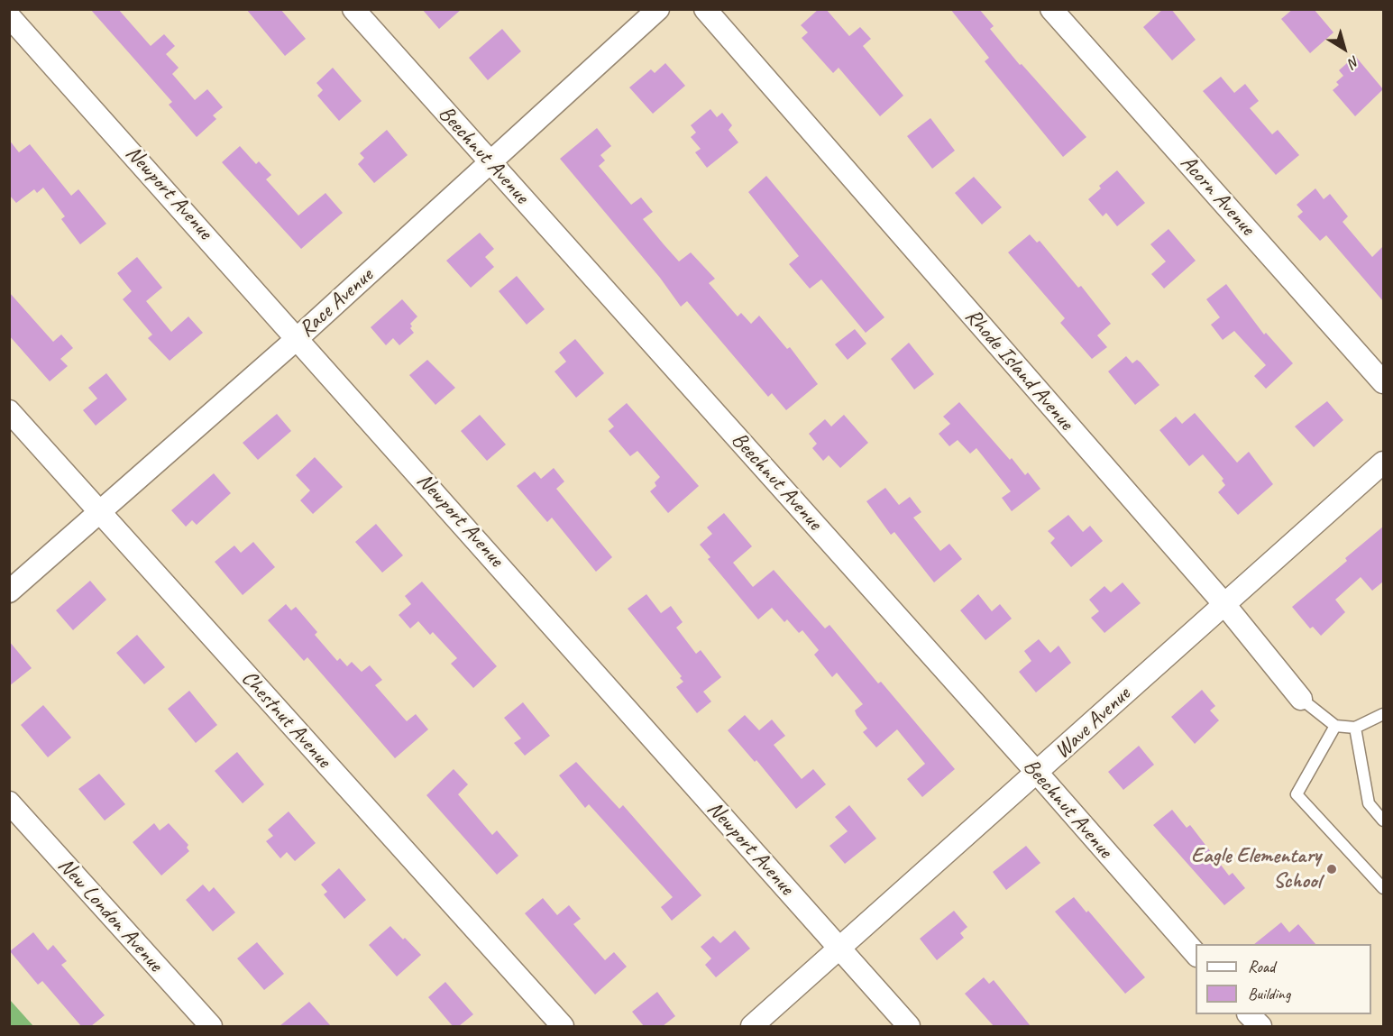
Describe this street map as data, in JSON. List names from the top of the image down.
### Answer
{
  "streets": {
    "street": [
      "Beechnut Avenue",
      "Newport Avenue",
      "Acorn Avenue",
      "Race Avenue",
      "Rhode Island Avenue",
      "Chestnut Avenue",
      "Wave Avenue",
      "New London Avenue"
    ]
  },
  "crossings": [
    ["Beechnut Avenue", "Race Avenue"],
    ["Beechnut Avenue", "Wave Avenue"],
    ["Newport Avenue", "Race Avenue"],
    ["Newport Avenue", "Wave Avenue"],
    ["Race Avenue", "Chestnut Avenue"],
    ["Rhode Island Avenue", "Wave Avenue"]
  ],
  "places": ["Eagle Elementary School"],
  "legend": ["Road", "Building"],
  "north": "bottom right"
}
